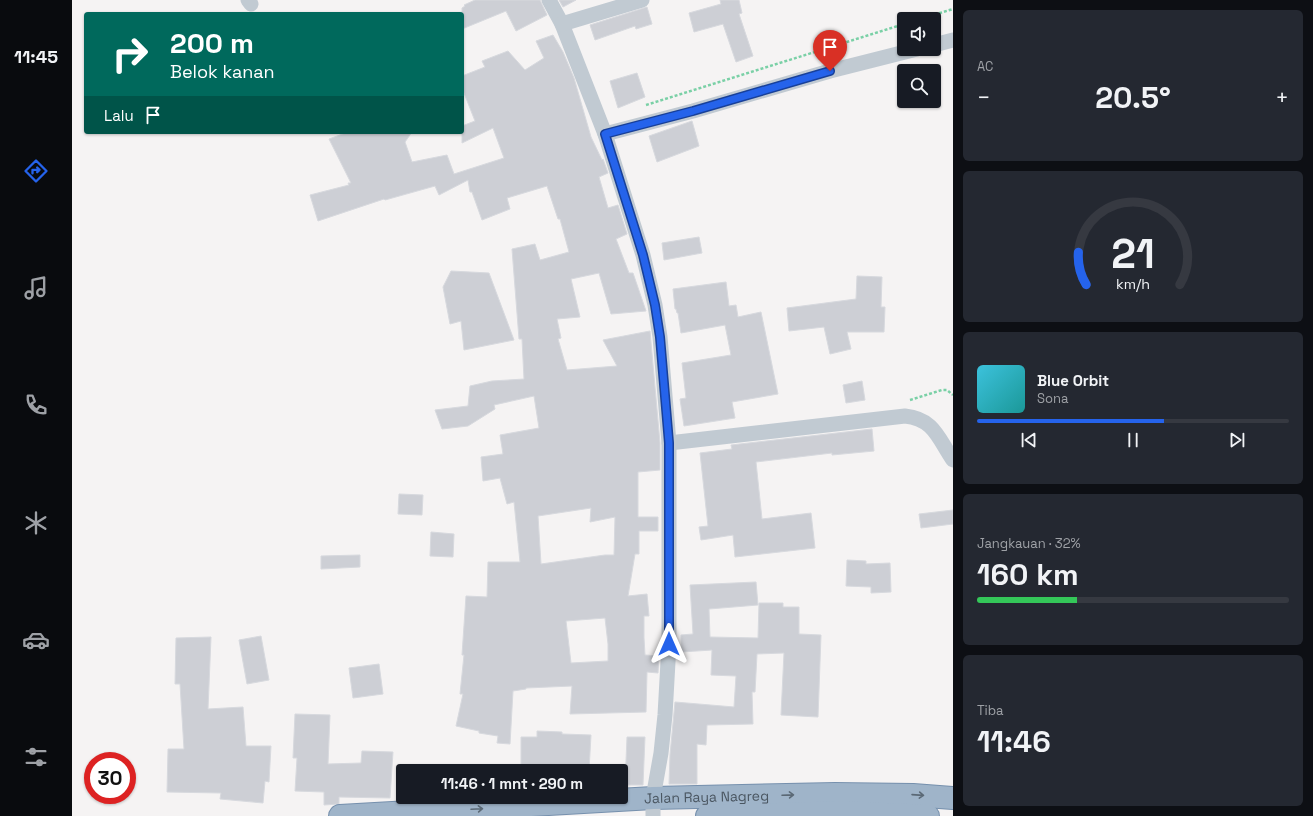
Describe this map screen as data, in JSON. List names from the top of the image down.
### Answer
{
  "streets": {
    "highway": ["Jalan Raya Nagreg"]
  },
  "page": {
    "tabs": "11:45",
    "tile": [
      "AC",
      ["Jangkauan · 32%", "160 km"],
      ["Tiba", "11:46"]
    ],
    "turn": ["200 m", "Belok kanan"],
    "heat": ["−", "20.5°", "+"],
    "then": "Lalu",
    "song": ["Blue Orbit", "Sona"],
    "limit": "30",
    "trip": "11:46 · 1 mnt · 290 m",
    "gauge": ["21", "km/h"]
  }
}
